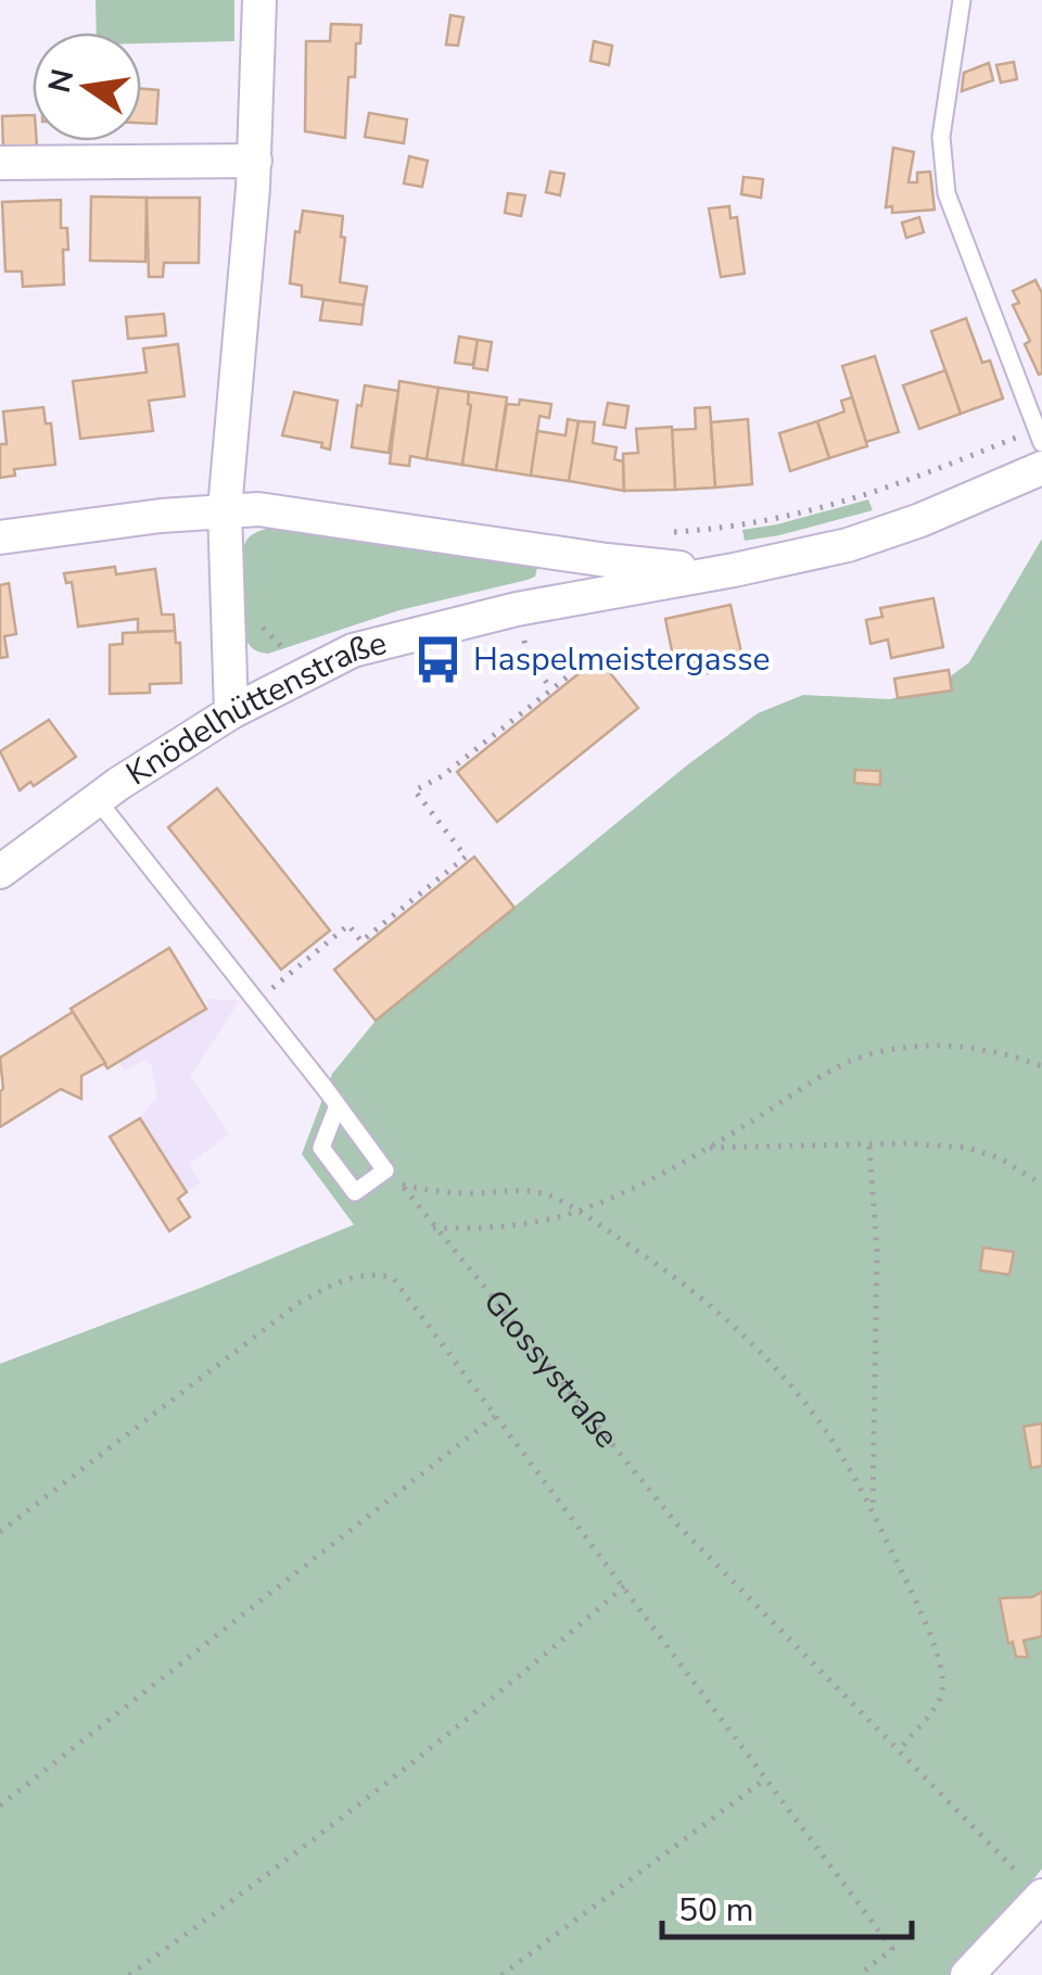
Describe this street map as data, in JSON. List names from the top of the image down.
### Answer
{
  "streets": {
    "street": ["Knödelhüttenstraße"],
    "path": ["Glossystraße"]
  },
  "places": {
    "bus stop": ["Haspelmeistergasse"]
  },
  "scale_bar": "50 m",
  "north": "left"
}
